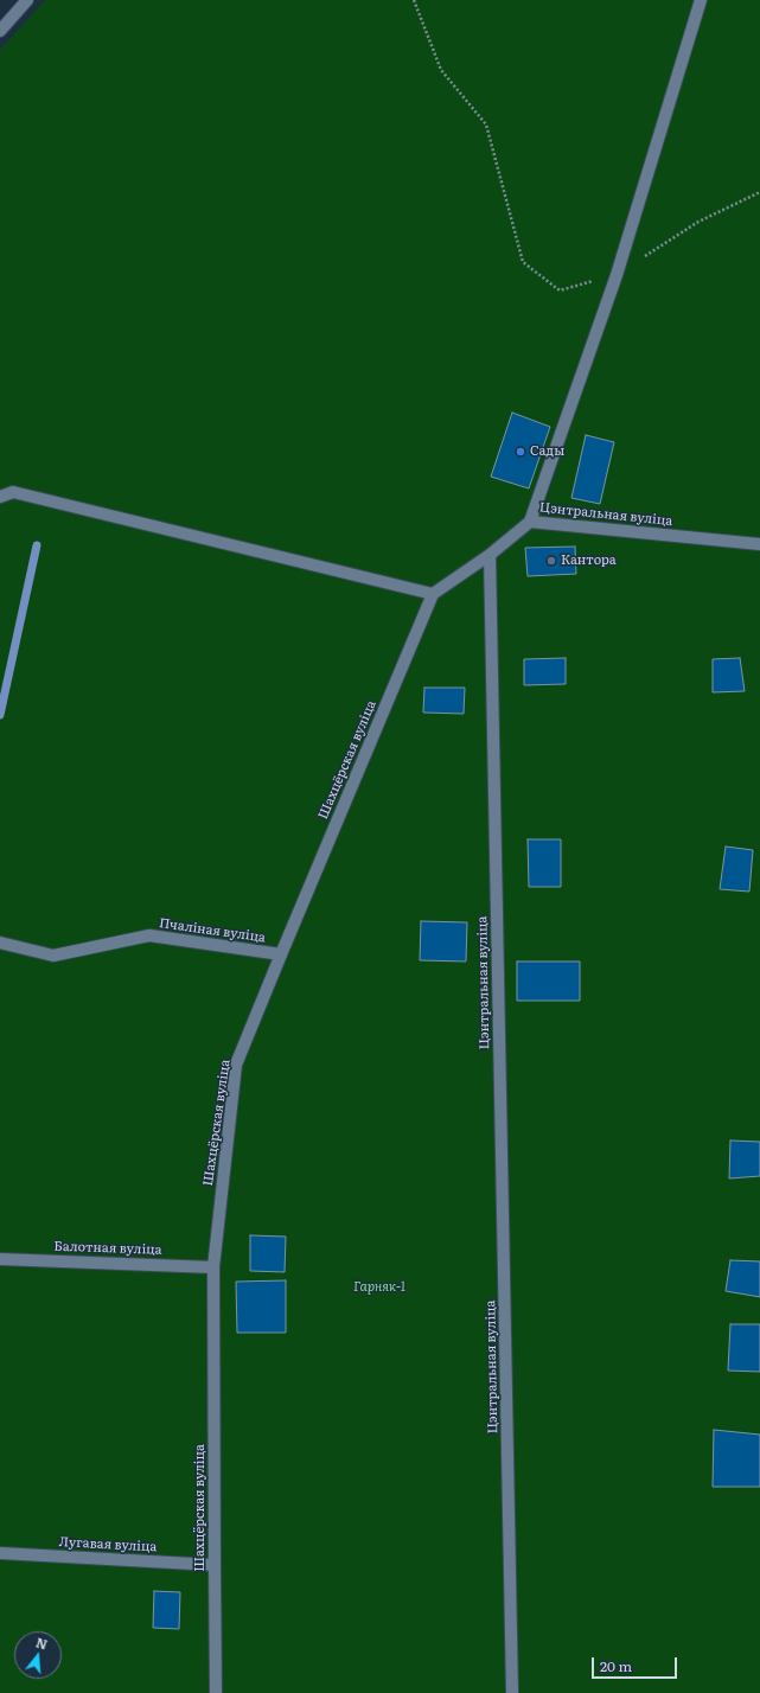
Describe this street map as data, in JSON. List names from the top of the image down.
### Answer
{
  "streets": {
    "street": [
      "Цэнтральная вуліца",
      "Шахцёрская вуліца",
      "Пчаліная вуліца",
      "Балотная вуліца",
      "Лугавая вуліца"
    ]
  },
  "crossings": [
    ["Шахцёрская вуліца", "Пчаліная вуліца"],
    ["Шахцёрская вуліца", "Балотная вуліца"],
    ["Шахцёрская вуліца", "Лугавая вуліца"]
  ],
  "parks": ["Гарняк-1"],
  "places": ["Сады", "Кантора"],
  "scale_bar": "20 m",
  "north": "top"
}
